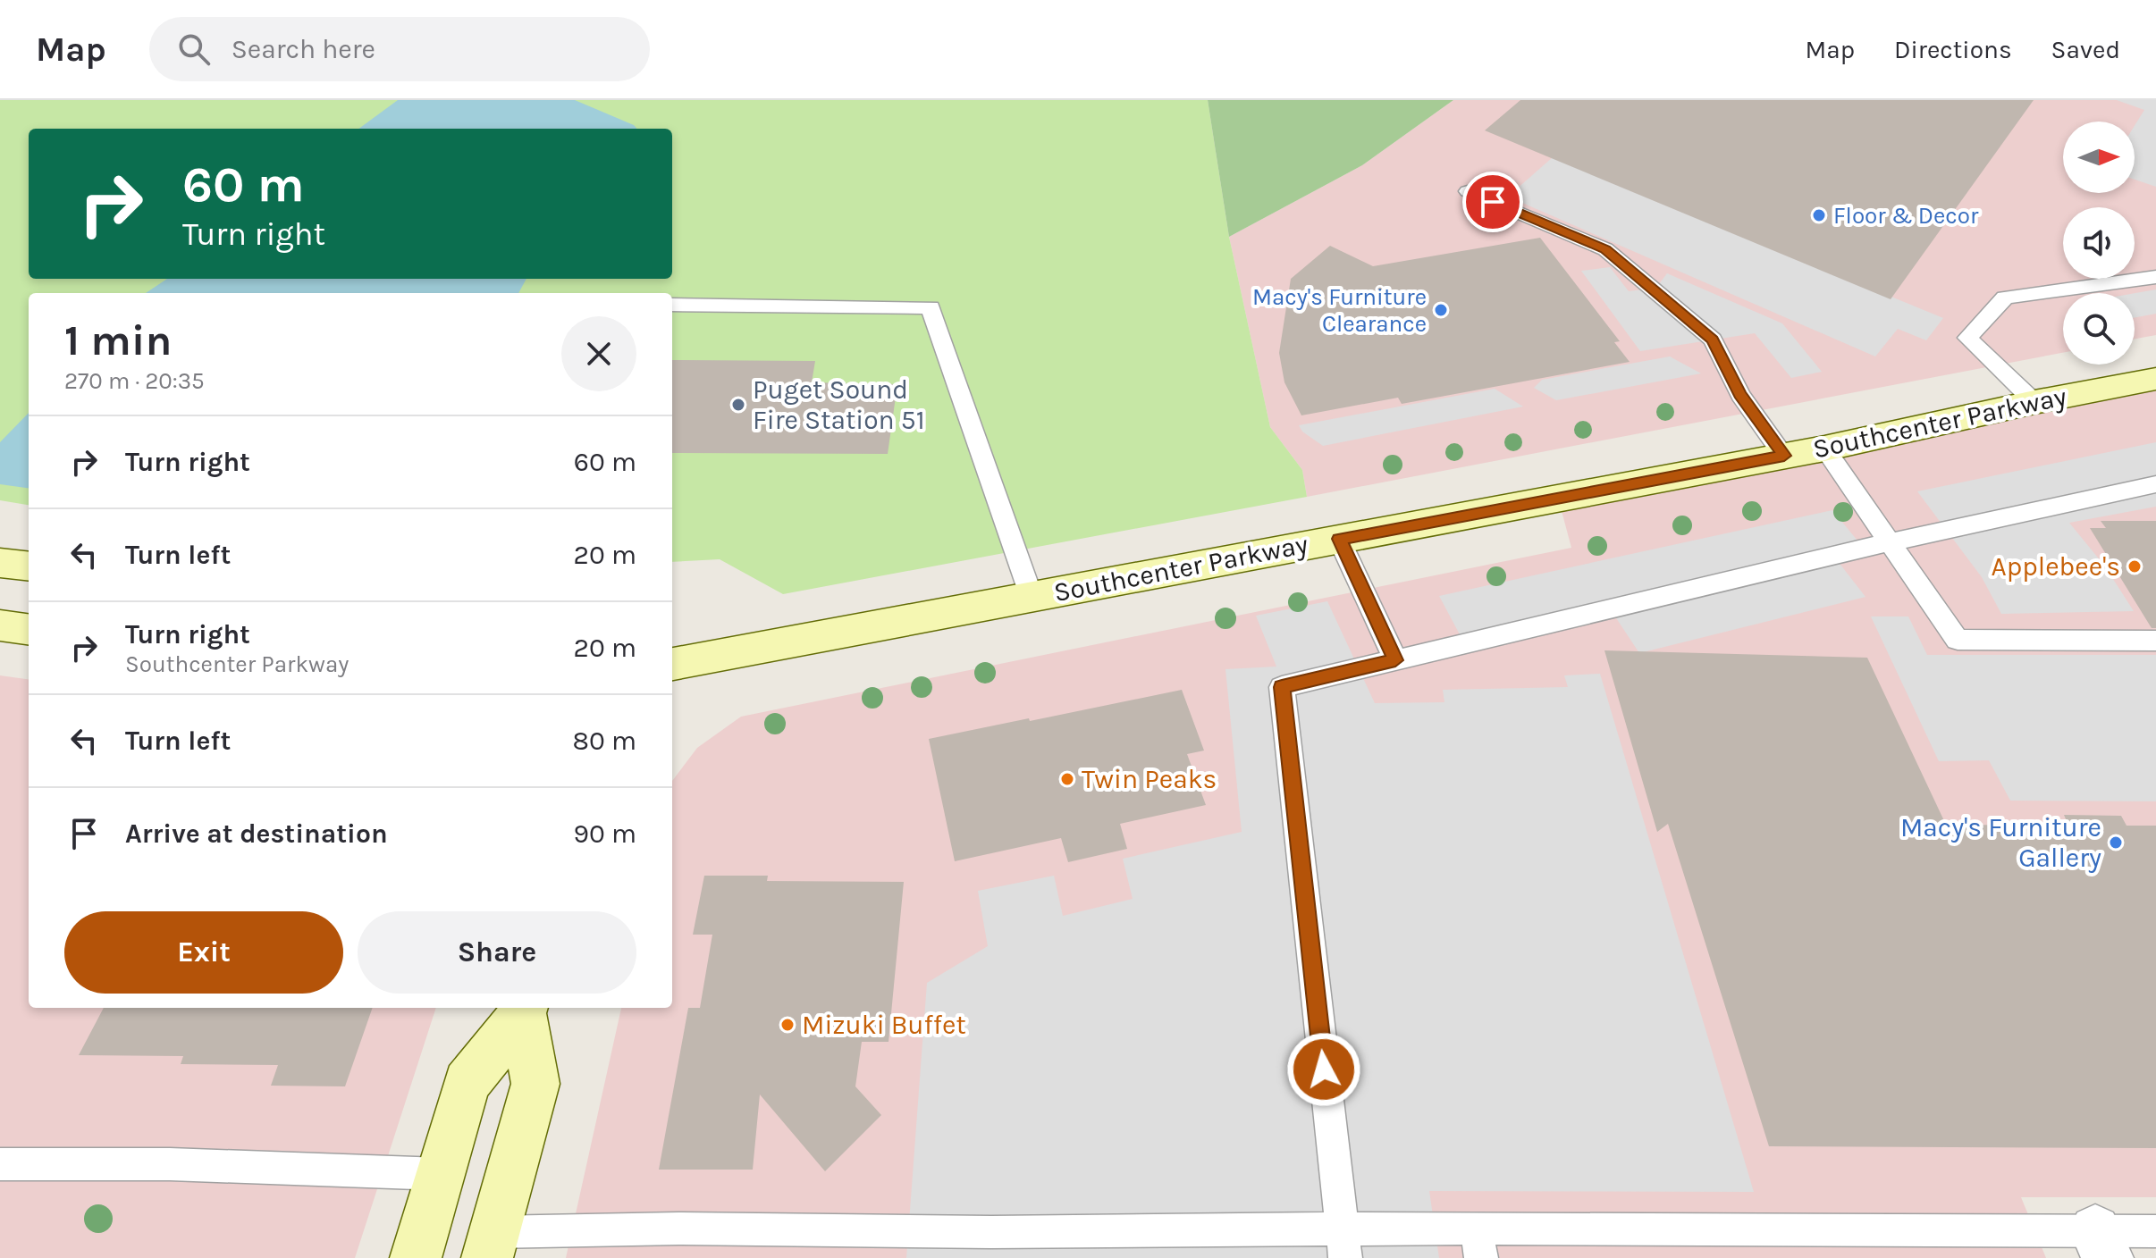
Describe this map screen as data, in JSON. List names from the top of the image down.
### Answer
{
  "streets": {
    "main road": ["Southcenter Parkway"]
  },
  "places": [
    "Floor & Decor",
    "Macy's Furniture Clearance",
    "Puget Sound Fire Station 51",
    "Applebee's",
    "Twin Peaks",
    "Macy's Furniture Gallery",
    "Mizuki Buffet"
  ],
  "north": "right",
  "page": {
    "header": "Map",
    "search": "Search here",
    "nav": ["Map", "Directions", "Saved"],
    "turn": ["60 m", "Turn right"],
    "heading": ["1 min", "270 m · 20:35"],
    "list": [
      {
        "name": "Turn right",
        "value": "60 m"
      },
      {
        "name": "Turn left",
        "value": "20 m"
      },
      {
        "name": "Turn right",
        "note": "Southcenter Parkway",
        "value": "20 m"
      },
      {
        "name": "Turn left",
        "value": "80 m"
      },
      {
        "name": "Arrive at destination",
        "value": "90 m"
      }
    ],
    "buttons": ["Exit", "Share"]
  }
}
